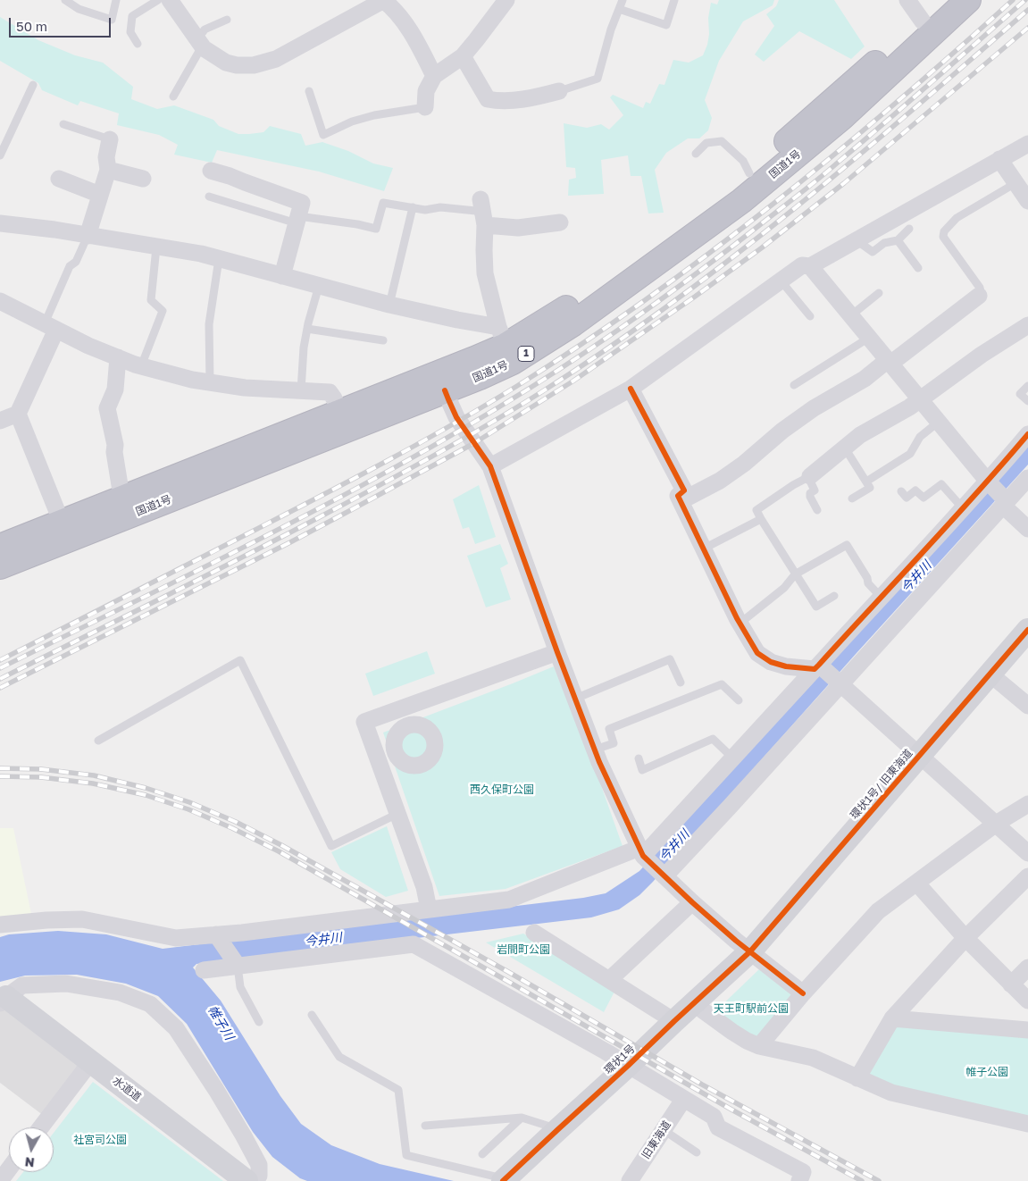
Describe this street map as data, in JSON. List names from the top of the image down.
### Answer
{
  "streets": {
    "highway": ["国道1号", "1"],
    "street": [
      "環状1号/ 旧東海道",
      "環状1号",
      "水道道",
      "旧東海道"
    ]
  },
  "crossings": [
    ["環状1号/ 旧東海道", "環状1号"]
  ],
  "water": ["今井川", "帷子川"],
  "parks": [
    "西久保町公園",
    "岩間町公園",
    "天王町駅前公園",
    "帷子公園",
    "社宮司公園"
  ],
  "scale_bar": "50 m",
  "north": "bottom"
}
